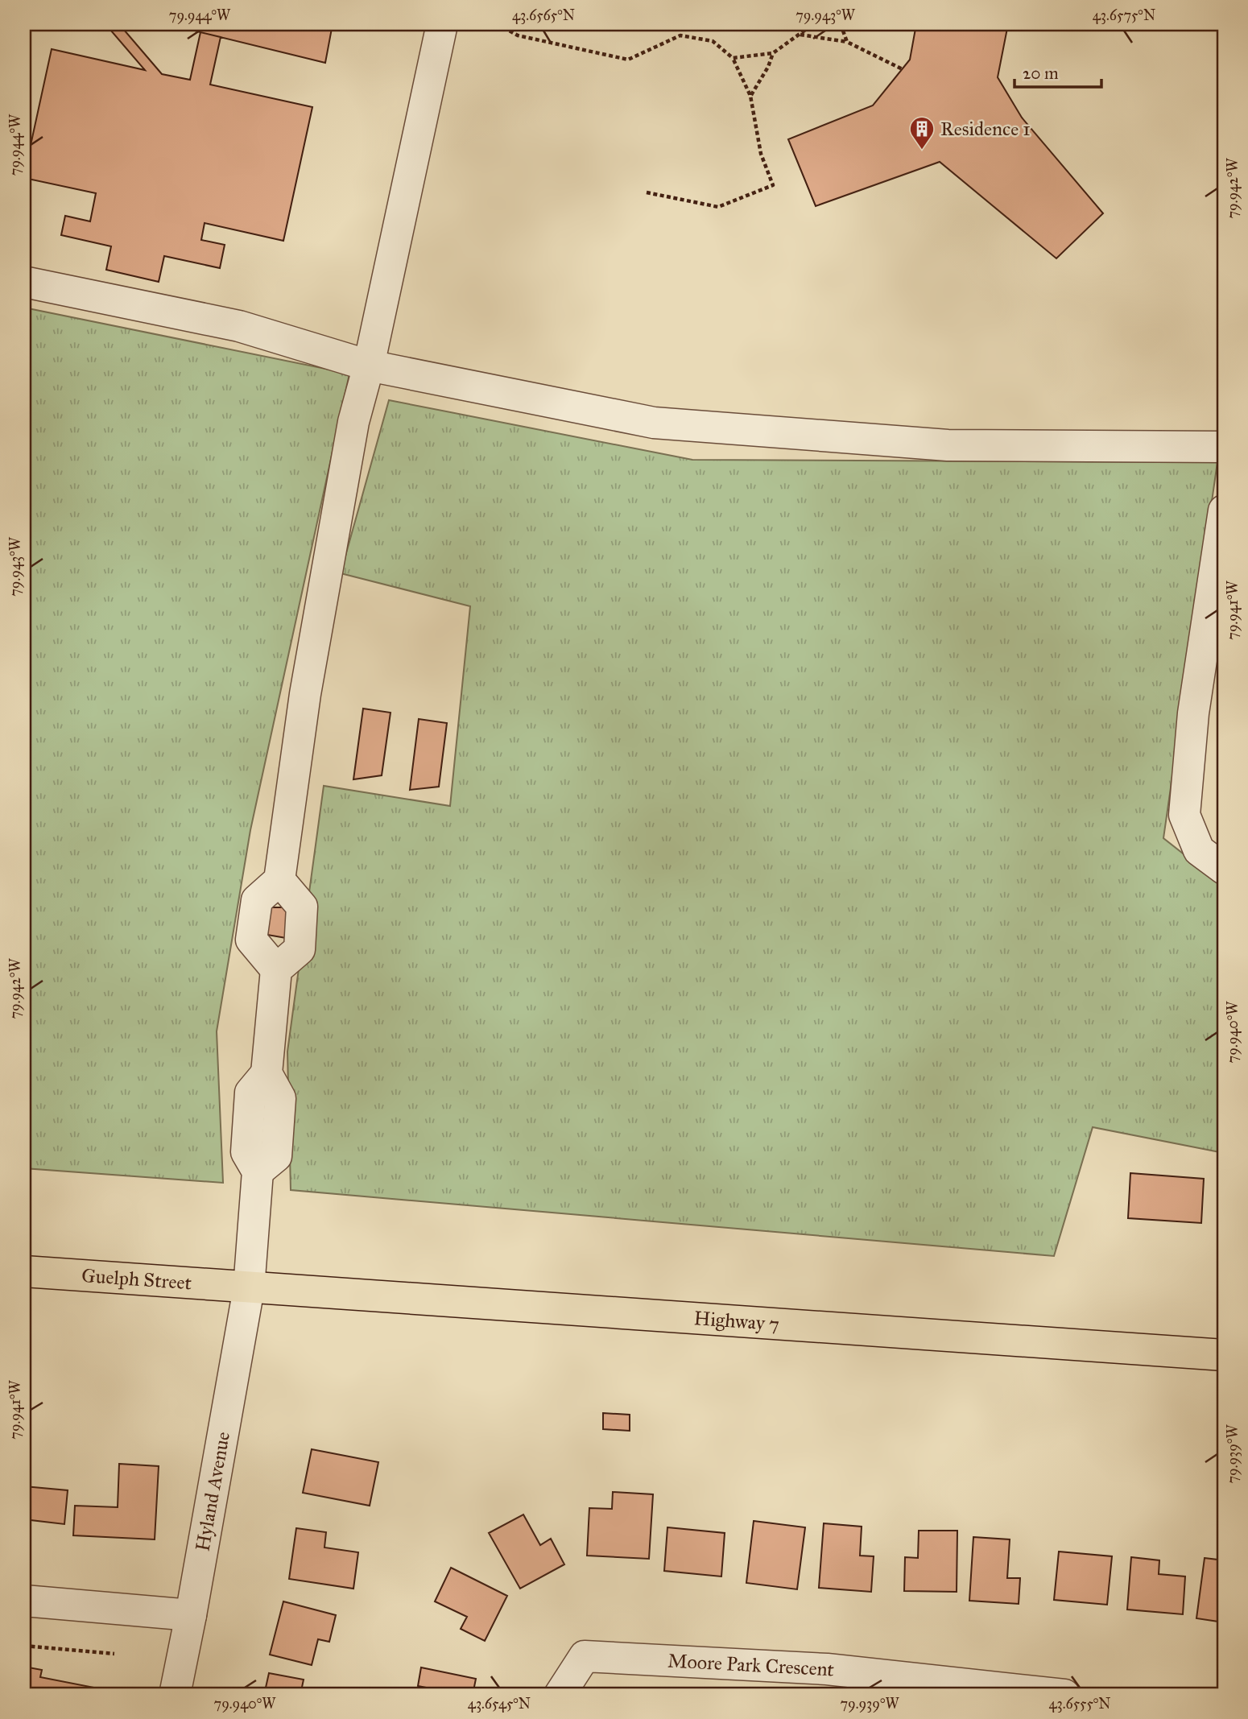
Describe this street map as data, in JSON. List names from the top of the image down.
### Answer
{
  "streets": {
    "main road": ["Guelph Street", "Highway 7"],
    "street": ["Hyland Avenue", "Moore Park Crescent"]
  },
  "crossings": [
    ["Guelph Street", "Highway 7"],
    ["Guelph Street", "Hyland Avenue"],
    ["Highway 7", "Hyland Avenue"]
  ],
  "places": {
    "building": ["Residence 1"]
  },
  "scale_bar": "20 m",
  "coordinates": [
    "79.944°W",
    "43.6565°N",
    "79.943°W",
    "43.6575°N",
    "79.942°W",
    "79.941°W",
    "79.940°W",
    "79.939°W",
    "43.6545°N",
    "43.6555°N"
  ]
}
